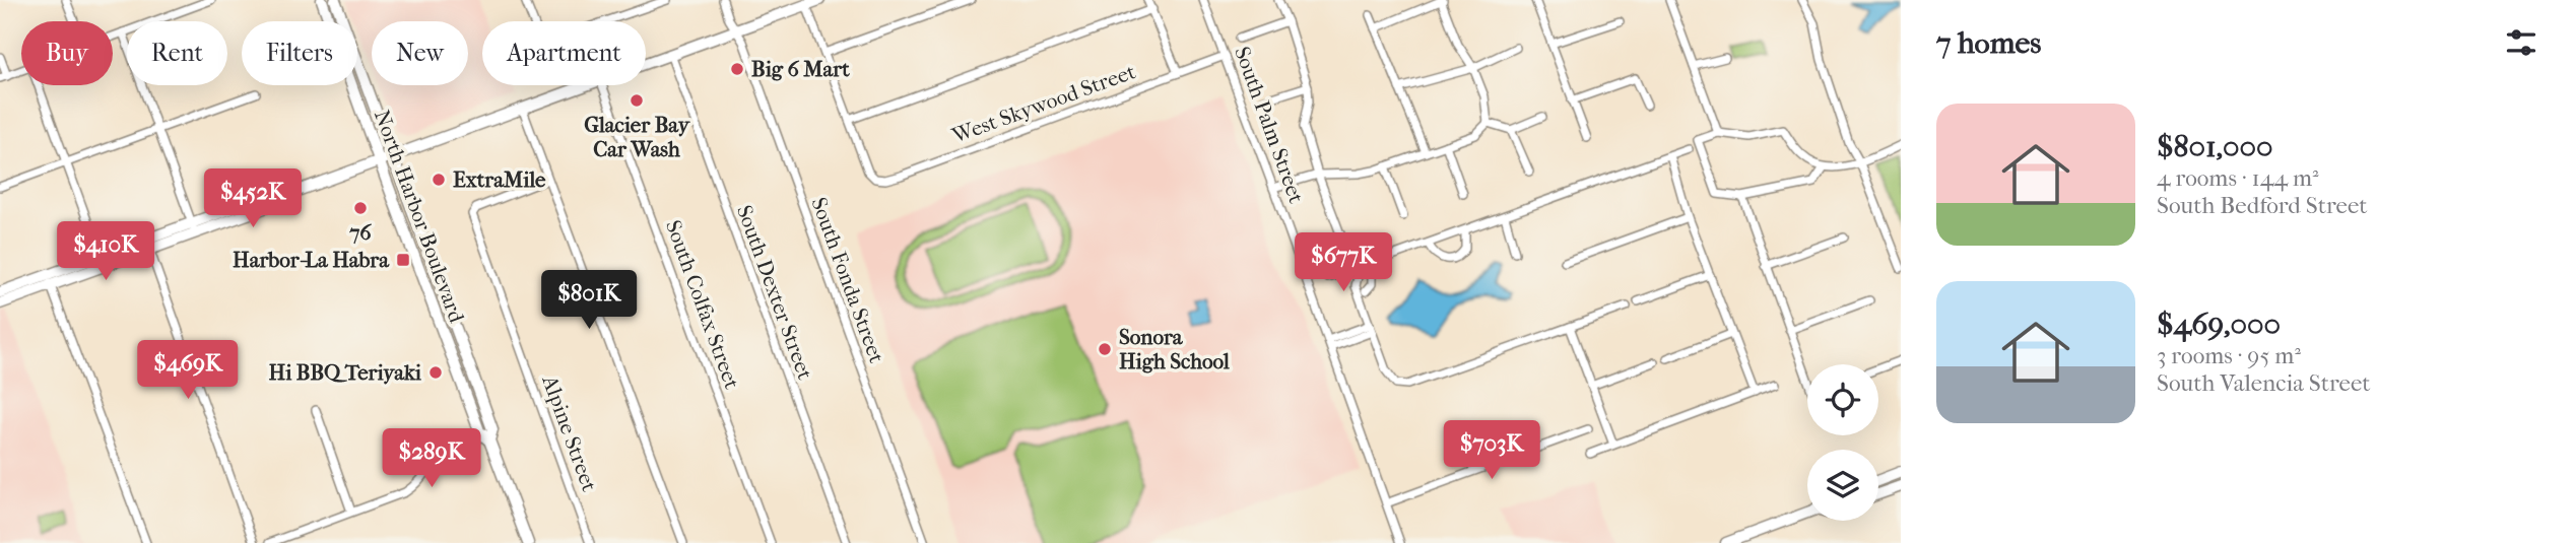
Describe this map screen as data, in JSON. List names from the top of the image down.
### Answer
{
  "streets": {
    "main road": ["North Harbor Boulevard"],
    "street": [
      "West Skywood Street",
      "South Palm Street",
      "South Fonda Street",
      "South Dexter Street",
      "South Colfax Street",
      "Alpine Street"
    ]
  },
  "crossings": [
    ["West Skywood Street", "South Palm Street"]
  ],
  "places": {
    "other": [
      "Big 6 Mart",
      "Glacier Bay Car Wash",
      "ExtraMile",
      "76",
      "Sonora High School",
      "Hi BBQ Teriyaki"
    ],
    "transit": ["Harbor-La Habra"]
  },
  "page": {
    "heading": "7 homes",
    "chip": [
      "Buy",
      "Rent",
      "Filters",
      "New",
      "Apartment"
    ],
    "list": [
      {
        "name": "$801,000",
        "note": "4 rooms · 144 m² · South Bedford Street"
      },
      {
        "name": "$469,000",
        "note": "3 rooms · 95 m² · South Valencia Street"
      }
    ],
    "price": [
      "$452K",
      "$410K",
      "$677K",
      "$801K",
      "$469K",
      "$703K",
      "$289K"
    ]
  }
}
